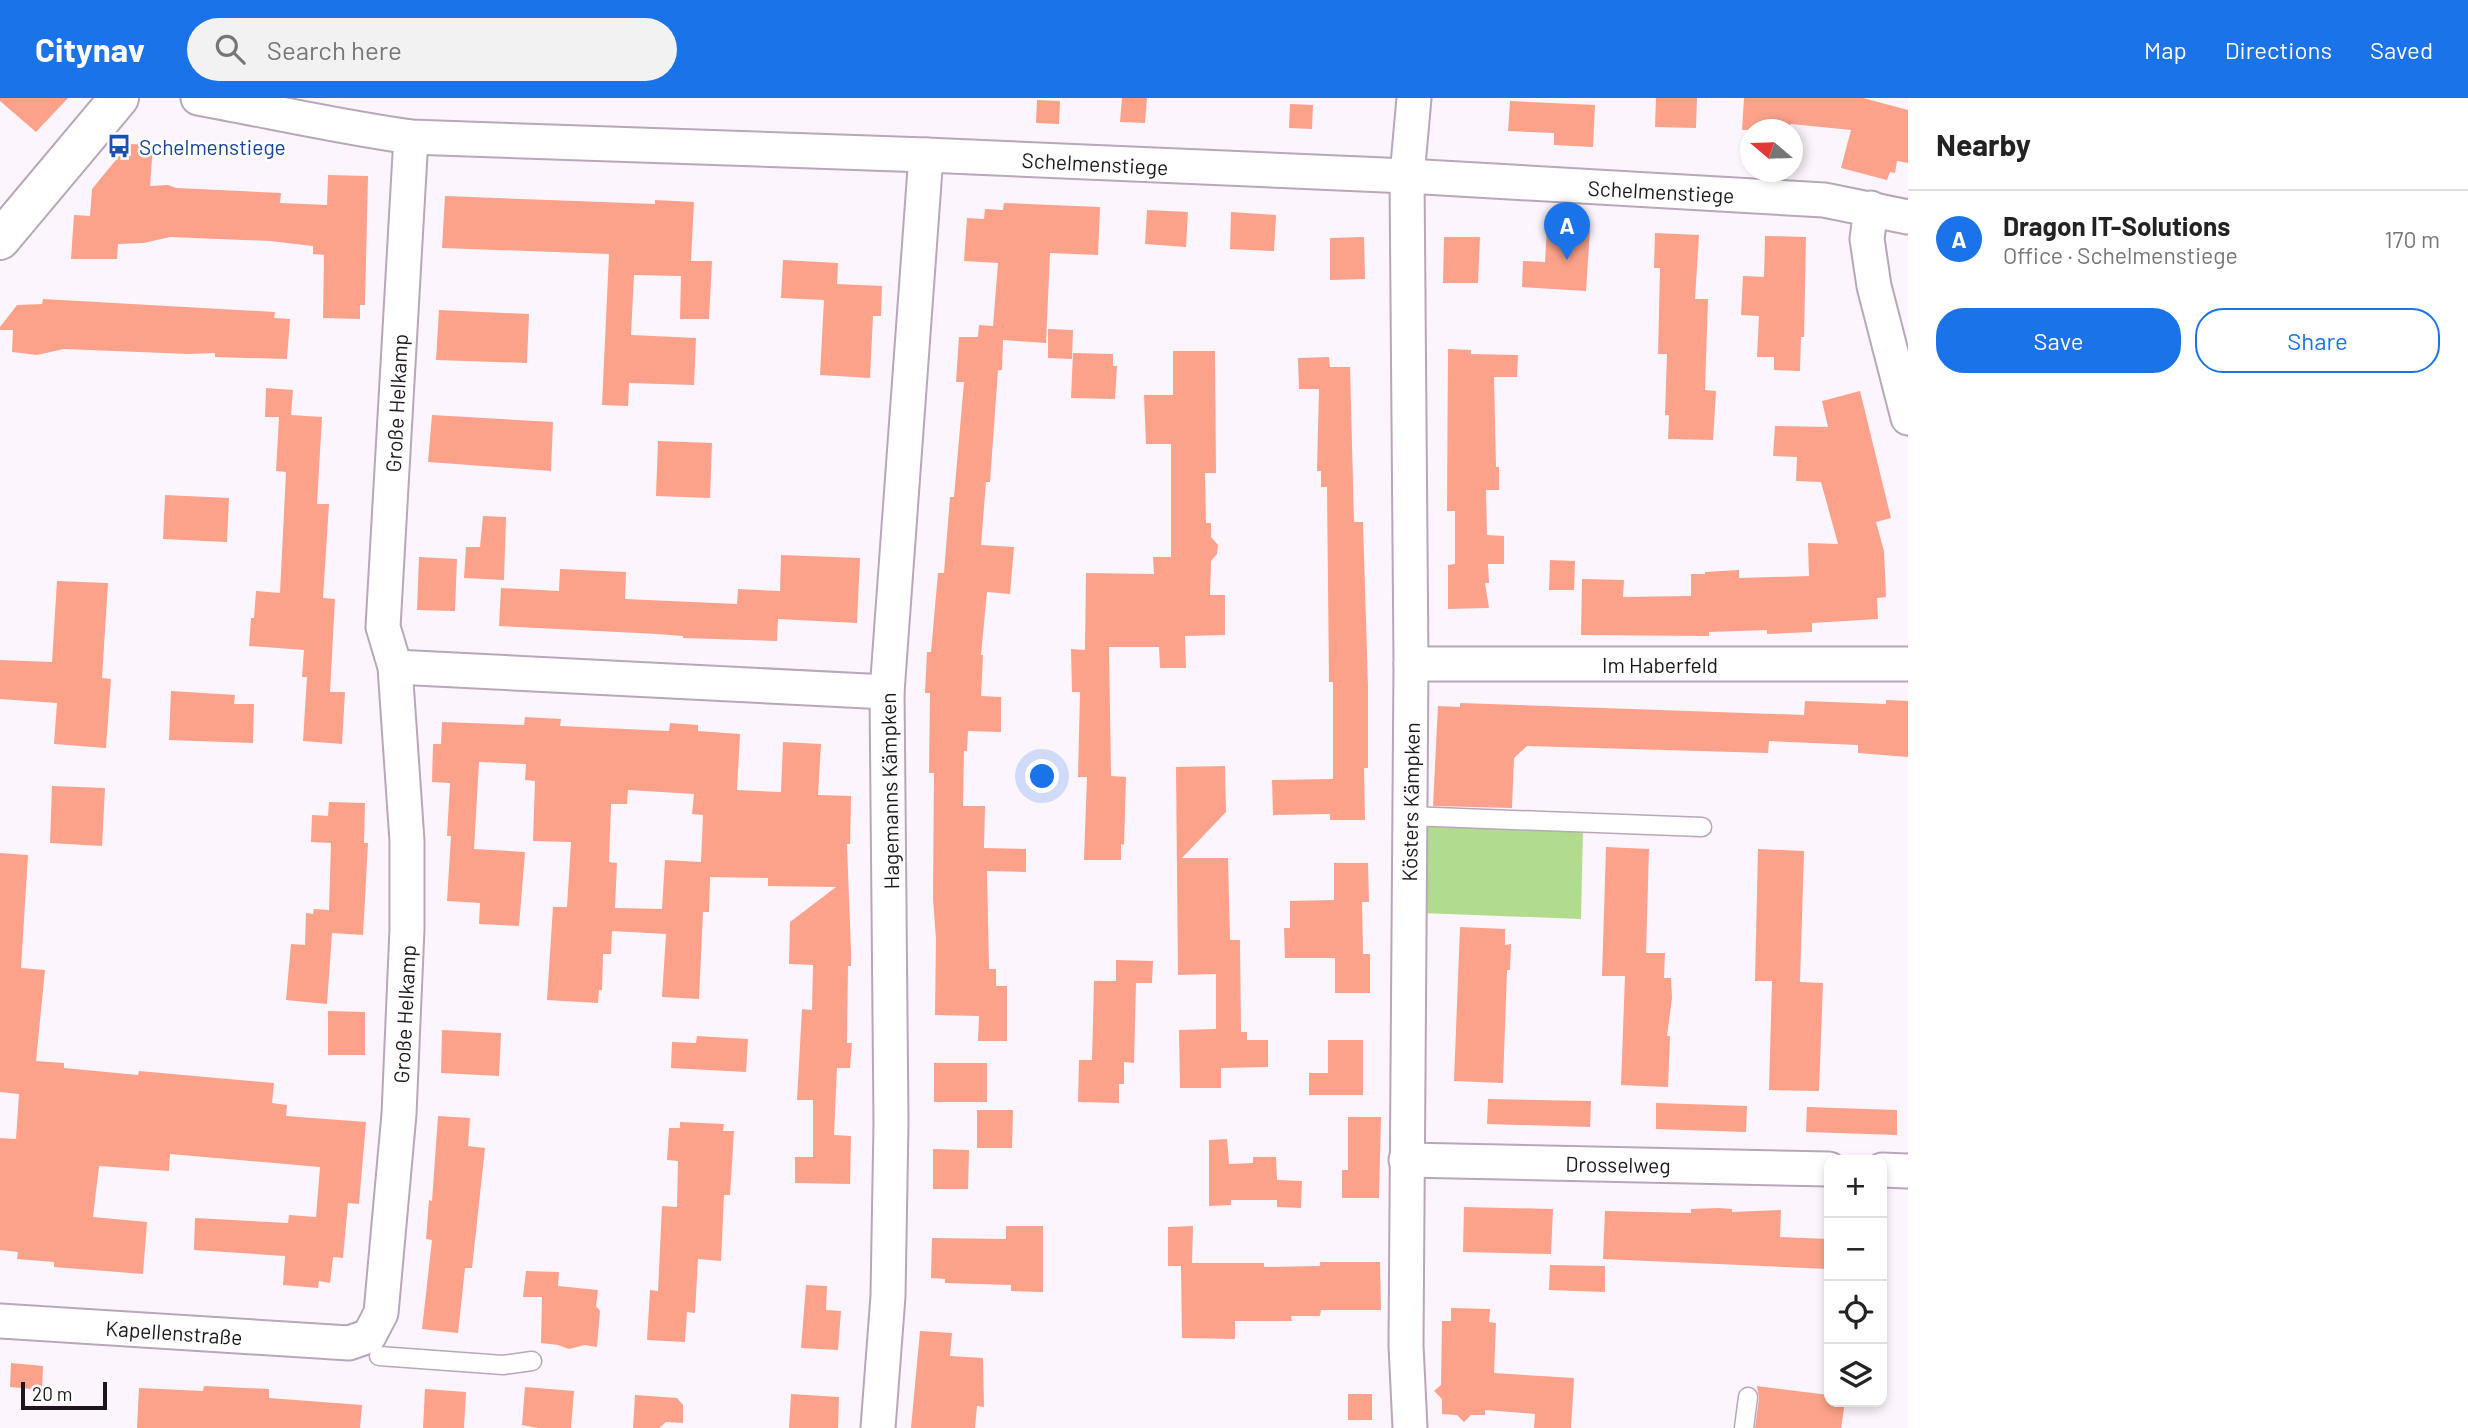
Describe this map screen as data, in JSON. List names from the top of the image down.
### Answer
{
  "streets": {
    "street": [
      "Schelmenstiege",
      "Große Helkamp",
      "Im Haberfeld",
      "Hagemanns Kämpken",
      "Kösters Kämpken",
      "Drosselweg",
      "Kapellenstraße"
    ]
  },
  "crossings": [
    ["Schelmenstiege", "Große Helkamp"],
    ["Schelmenstiege", "Hagemanns Kämpken"],
    ["Schelmenstiege", "Kösters Kämpken"],
    ["Große Helkamp", "Kapellenstraße"],
    ["Im Haberfeld", "Kösters Kämpken"],
    ["Kösters Kämpken", "Drosselweg"]
  ],
  "places": {
    "bus stop": ["Schelmenstiege"]
  },
  "scale_bar": "20 m",
  "north": "left",
  "page": {
    "header": "Citynav",
    "search": "Search here",
    "nav": ["Map", "Directions", "Saved"],
    "heading": "Nearby",
    "list": [
      {
        "mark": "A",
        "name": "Dragon IT-Solutions",
        "note": "Office · Schelmenstiege",
        "value": "170 m"
      }
    ],
    "pins": "A",
    "buttons": ["Save", "Share"],
    "map_buttons": ["+", "−"],
    "scale": "20 m"
  }
}
